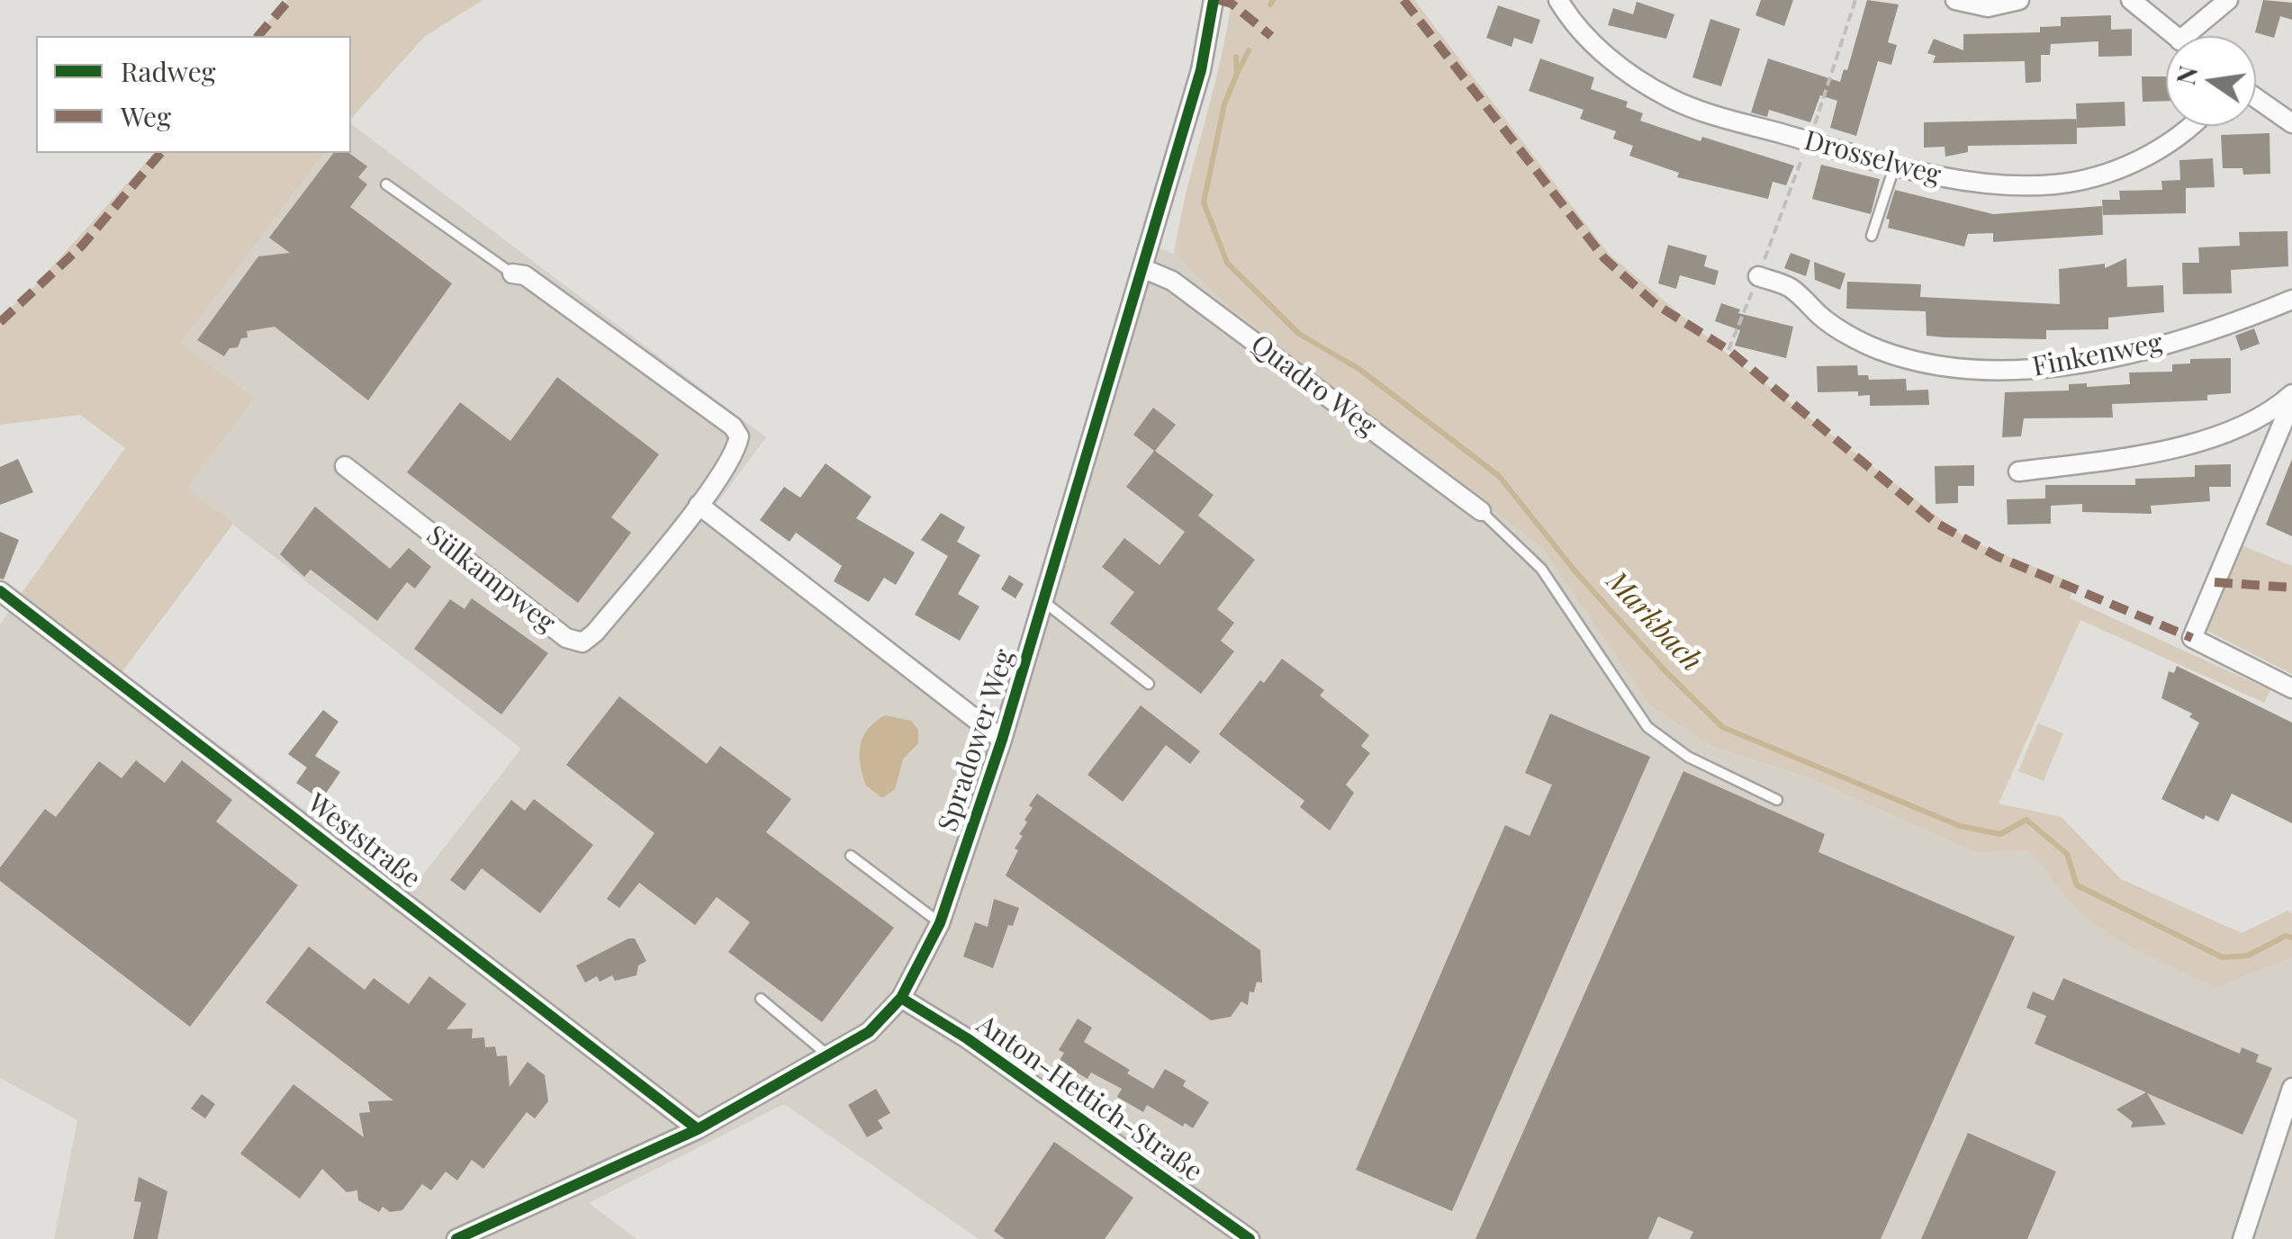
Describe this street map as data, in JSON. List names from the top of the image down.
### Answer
{
  "streets": {
    "street": [
      "Drosselweg",
      "Finkenweg",
      "Quadro Weg",
      "Sülkampweg",
      "Spradower Weg",
      "Weststraße",
      "Anton-Hettich-Straße"
    ]
  },
  "crossings": [
    ["Quadro Weg", "Spradower Weg"],
    ["Spradower Weg", "Weststraße"],
    ["Spradower Weg", "Anton-Hettich-Straße"]
  ],
  "water": ["Markbach"],
  "legend": ["Radweg", "Weg"],
  "north": "left"
}
